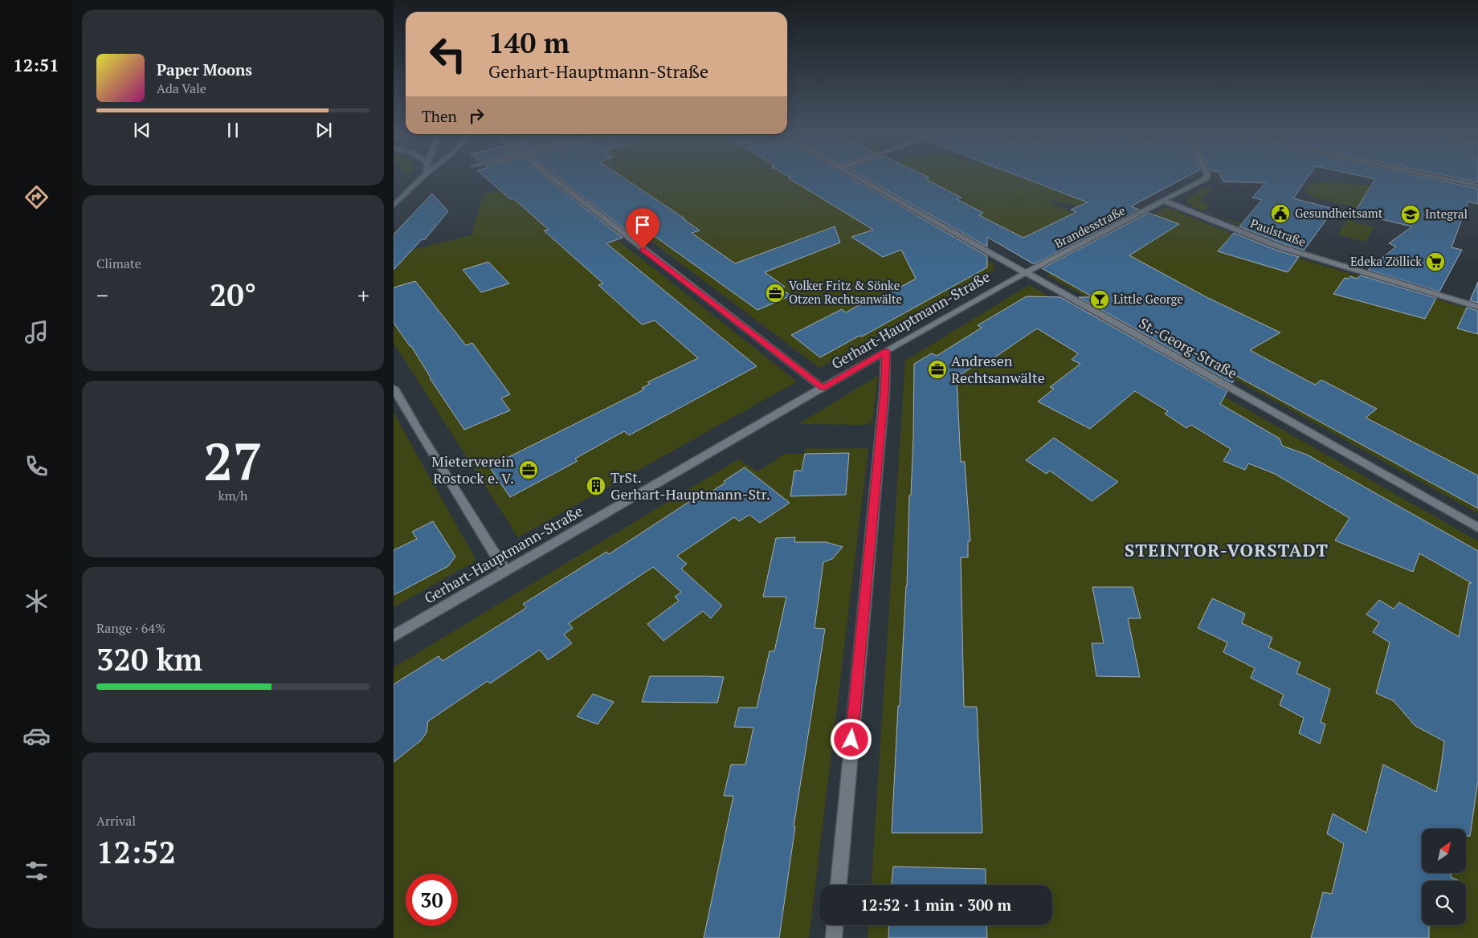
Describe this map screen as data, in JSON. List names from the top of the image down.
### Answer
{
  "streets": {
    "street": [
      "Brandesstraße",
      "Paulstraße",
      "Gerhart-Hauptmann-Straße",
      "St.-Georg-Straße"
    ]
  },
  "crossings": [
    ["Brandesstraße", "Paulstraße"],
    ["Brandesstraße", "Gerhart-Hauptmann-Straße"],
    ["Brandesstraße", "St.-Georg-Straße"],
    ["Gerhart-Hauptmann-Straße", "St.-Georg-Straße"]
  ],
  "districts": ["STEINTOR-VORSTADT"],
  "places": {
    "public building": ["Gesundheitsamt"],
    "school or university": ["Integral"],
    "supermarket": ["Edeka Zöllick"],
    "office": ["Volker Fritz & Sönke Otzen Rechtsanwälte", "Andresen Rechtsanwälte", "Mieterverein Rostock e. V."],
    "bar": ["Little George"],
    "building": ["TrSt. Gerhart-Hauptmann-Str."]
  },
  "north": "top right",
  "page": {
    "tabs": "12:51",
    "turn": ["140 m", "Gerhart-Hauptmann-Straße"],
    "song": ["Paper Moons", "Ada Vale"],
    "then": "Then",
    "tile": [
      "Climate",
      ["27", "km/h"],
      ["Range · 64%", "320 km"],
      ["Arrival", "12:52"]
    ],
    "heat": ["−", "20°", "+"],
    "limit": "30",
    "trip": "12:52 · 1 min · 300 m"
  }
}
